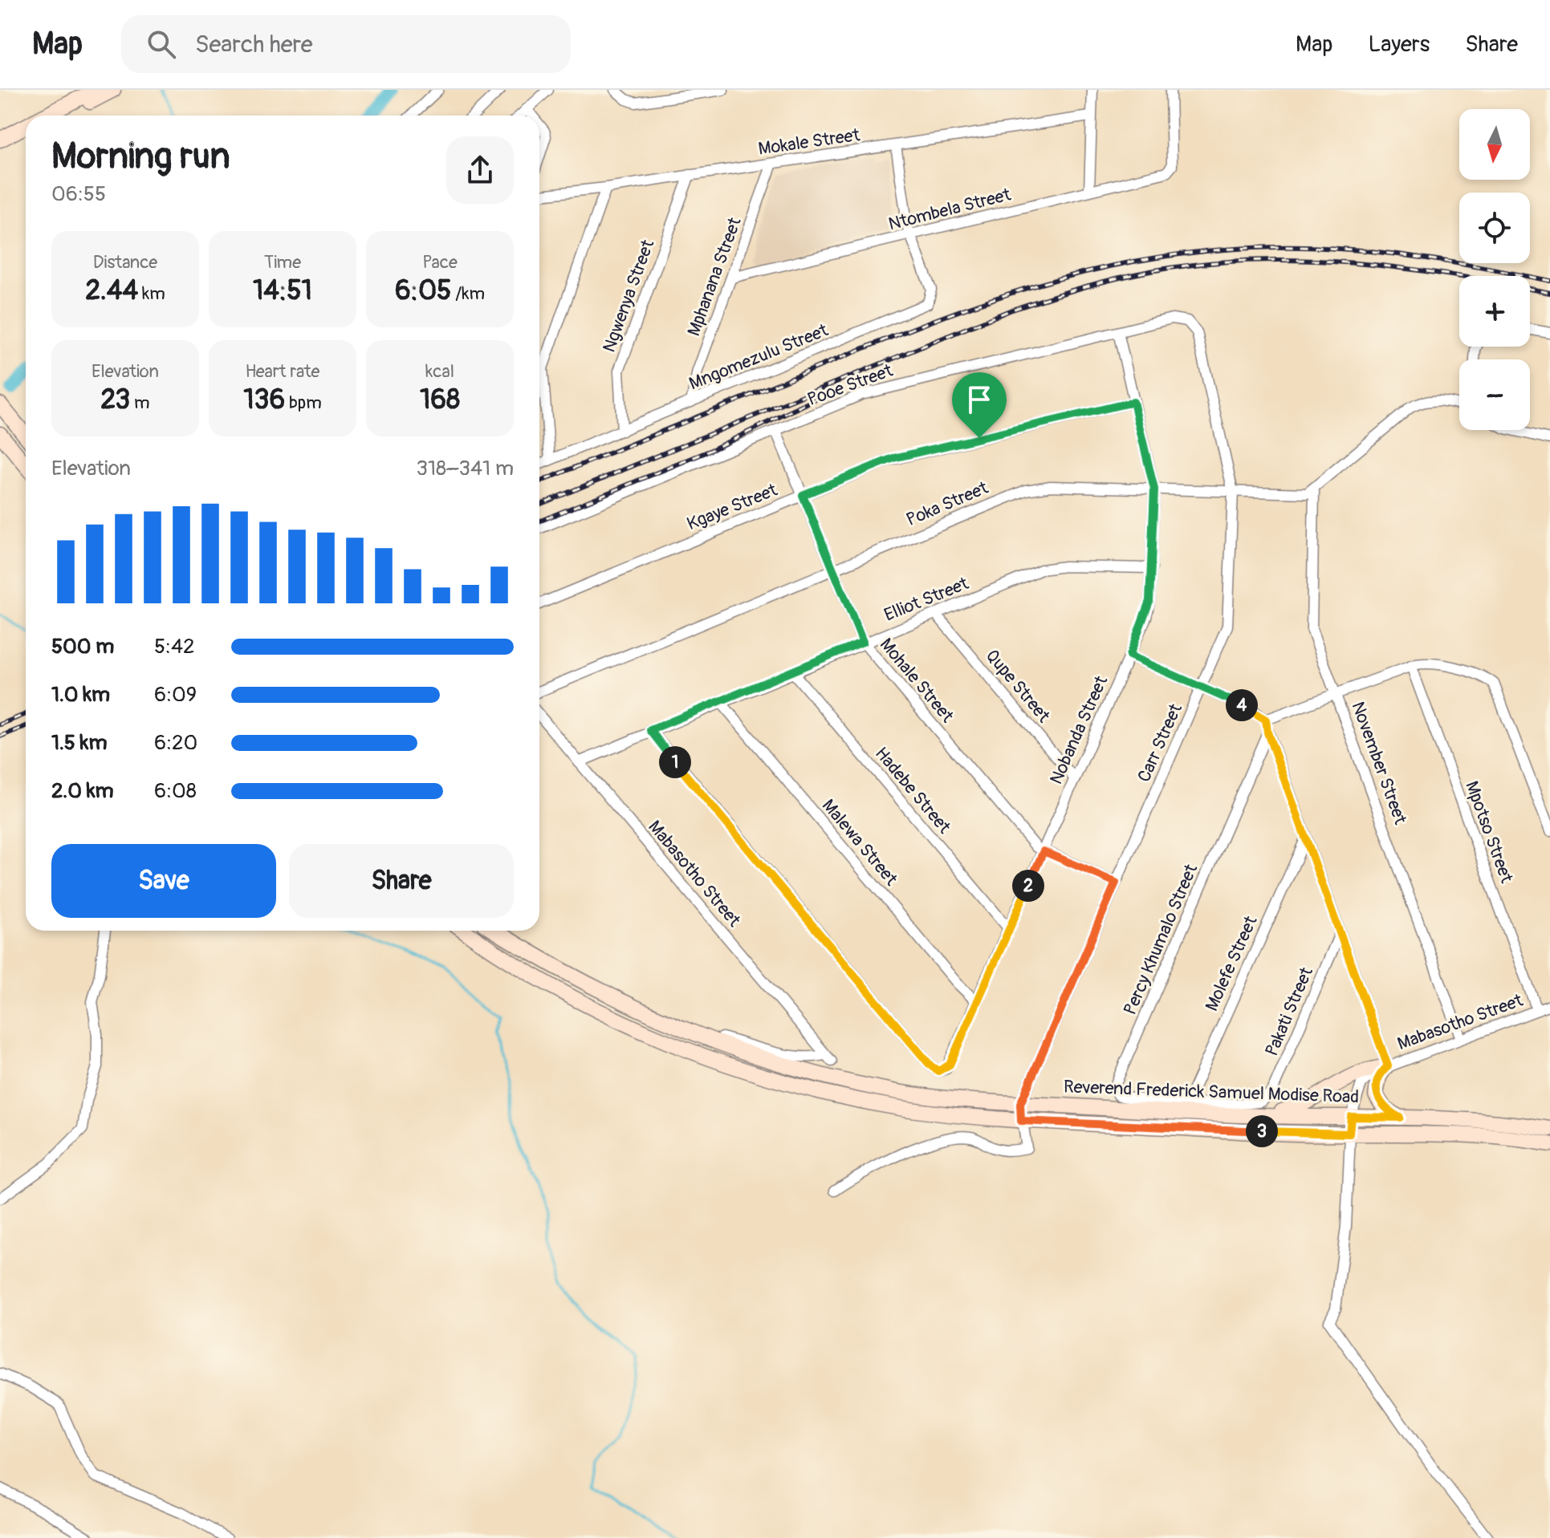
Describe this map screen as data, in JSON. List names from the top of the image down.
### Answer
{
  "streets": {
    "main road": ["Reverend Frederick Samuel Modise Road"],
    "street": [
      "Mokale Street",
      "Ntombela Street",
      "Mphanana Street",
      "Ngwenya Street",
      "Mngomezulu Street",
      "Pooe Street",
      "Poka Street",
      "Kgaye Street",
      "Elliot Street",
      "Mohale Street",
      "Qupe Street",
      "Nobanda Street",
      "Carr Street",
      "November Street",
      "Hadebe Street",
      "Mpotso Street",
      "Malewa Street",
      "Mabasotho Street",
      "Percy Khumalo Street",
      "Molefe Street",
      "Pakati Street"
    ]
  },
  "crossings": [
    ["Mokale Street", "Mphanana Street"],
    ["Mokale Street", "Ngwenya Street"],
    ["Ntombela Street", "Mphanana Street"],
    ["Ntombela Street", "Mngomezulu Street"],
    ["Mphanana Street", "Mngomezulu Street"],
    ["Ngwenya Street", "Mngomezulu Street"],
    ["Pooe Street", "Mohale Street"],
    ["Pooe Street", "Nobanda Street"],
    ["Pooe Street", "Carr Street"],
    ["Poka Street", "Mohale Street"],
    ["Poka Street", "Nobanda Street"],
    ["Poka Street", "Carr Street"],
    ["Poka Street", "November Street"],
    ["Kgaye Street", "Mohale Street"],
    ["Kgaye Street", "Nobanda Street"],
    ["Elliot Street", "Mohale Street"],
    ["Elliot Street", "Qupe Street"],
    ["Elliot Street", "Nobanda Street"],
    ["Elliot Street", "Hadebe Street"],
    ["Elliot Street", "Malewa Street"],
    ["Elliot Street", "Mabasotho Street"],
    ["Mohale Street", "Nobanda Street"],
    ["Mohale Street", "Carr Street"],
    ["Qupe Street", "Nobanda Street"],
    ["Nobanda Street", "Hadebe Street"],
    ["Nobanda Street", "Malewa Street"],
    ["Carr Street", "Reverend Frederick Samuel Modise Road"],
    ["November Street", "Mabasotho Street"],
    ["Mpotso Street", "Mabasotho Street"],
    ["Mabasotho Street", "Reverend Frederick Samuel Modise Road"],
    ["Percy Khumalo Street", "Molefe Street"],
    ["Percy Khumalo Street", "Pakati Street"],
    ["Molefe Street", "Pakati Street"]
  ],
  "north": "bottom",
  "page": {
    "header": "Map",
    "search": "Search here",
    "nav": ["Map", "Layers", "Share"],
    "map_buttons": ["+", "−"],
    "heading": ["Morning run", "06:55"],
    "stats": [
      ["Distance", "2.44 km"],
      ["Time", "14:51"],
      ["Pace", "6:05 /km"],
      ["Elevation", "23 m"],
      ["Heart rate", "136 bpm"],
      ["kcal", "168"]
    ],
    "chart": ["Elevation", "318–341 m"],
    "list": [
      {
        "name": "500 m",
        "note": "5:42"
      },
      {
        "name": "1.0 km",
        "note": "6:09"
      },
      {
        "name": "1.5 km",
        "note": "6:20"
      },
      {
        "name": "2.0 km",
        "note": "6:08"
      }
    ],
    "pins": [
      "4",
      "1",
      "2",
      "3"
    ],
    "buttons": ["Save", "Share"]
  }
}
